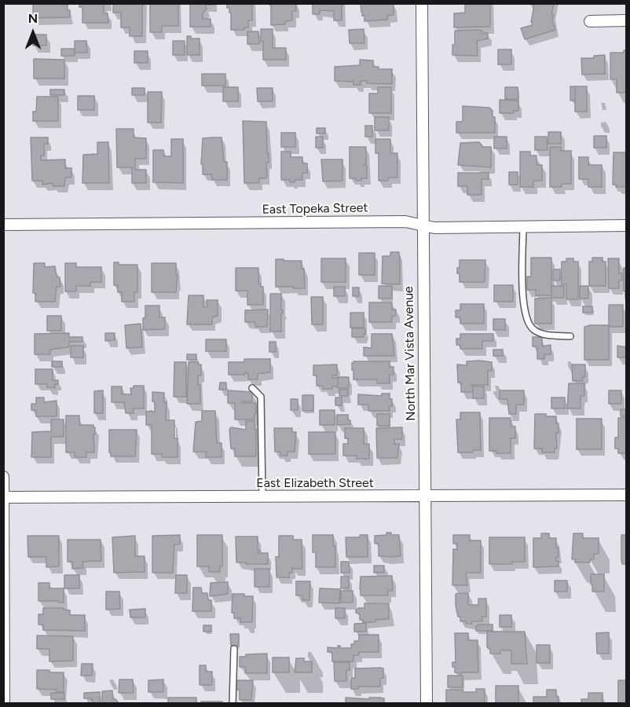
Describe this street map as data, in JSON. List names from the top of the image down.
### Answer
{
  "streets": {
    "street": ["East Topeka Street", "North Mar Vista Avenue", "East Elizabeth Street"]
  },
  "crossings": [
    ["East Topeka Street", "North Mar Vista Avenue"],
    ["North Mar Vista Avenue", "East Elizabeth Street"]
  ],
  "north": "top"
}
